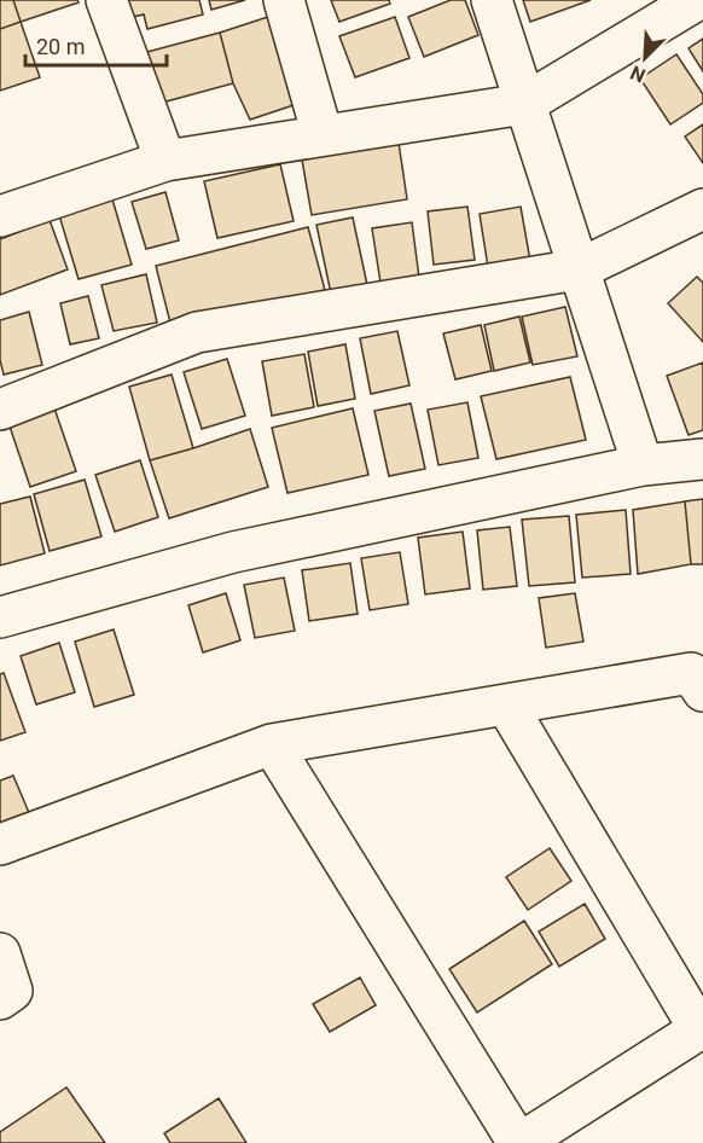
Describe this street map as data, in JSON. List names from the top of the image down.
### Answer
{
  "scale_bar": "20 m",
  "north": "bottom left"
}
